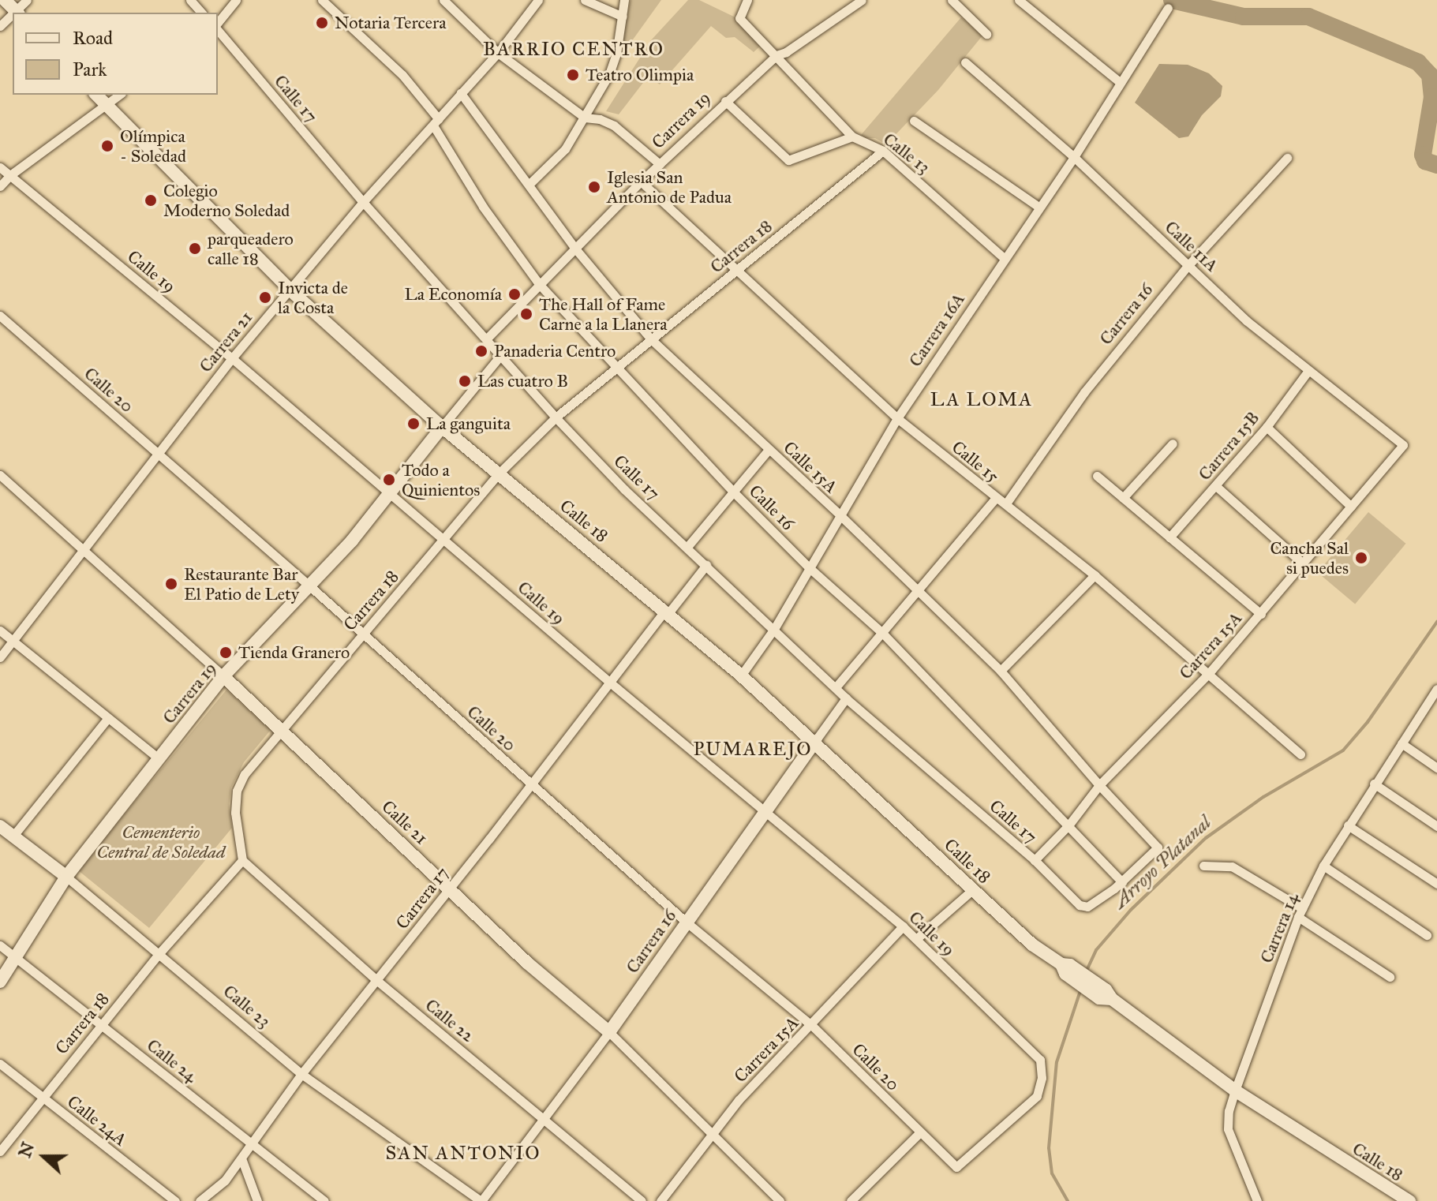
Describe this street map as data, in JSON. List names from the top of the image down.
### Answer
{
  "streets": {
    "main road": [
      "Carrera 19",
      "Carrera 16",
      "Calle 18",
      "Calle 21",
      "Calle 23"
    ],
    "street": [
      "Calle 17",
      "Calle 13",
      "Carrera 18",
      "Calle 11A",
      "Calle 19",
      "Carrera 16A",
      "Carrera 21",
      "Calle 20",
      "Carrera 15B",
      "Calle 15",
      "Calle 15A",
      "Calle 16",
      "Carrera 15A",
      "Carrera 17",
      "Carrera 14",
      "Calle 22",
      "Calle 24",
      "Calle 24A"
    ]
  },
  "crossings": [
    ["Calle 17", "Carrera 19"],
    ["Calle 17", "Carrera 18"],
    ["Calle 17", "Carrera 16"],
    ["Calle 17", "Carrera 16A"],
    ["Calle 17", "Carrera 21"],
    ["Calle 17", "Calle 15A"],
    ["Calle 17", "Calle 16"],
    ["Calle 17", "Carrera 15A"],
    ["Calle 17", "Carrera 17"],
    ["Carrera 19", "Calle 13"],
    ["Carrera 19", "Calle 19"],
    ["Carrera 19", "Calle 20"],
    ["Carrera 19", "Calle 15"],
    ["Carrera 19", "Calle 15A"],
    ["Carrera 19", "Calle 16"],
    ["Carrera 19", "Calle 18"],
    ["Carrera 19", "Calle 21"],
    ["Carrera 19", "Calle 23"],
    ["Carrera 19", "Calle 24"],
    ["Calle 13", "Carrera 18"],
    ["Calle 13", "Carrera 16A"],
    ["Carrera 18", "Calle 19"],
    ["Carrera 18", "Calle 20"],
    ["Carrera 18", "Calle 15"],
    ["Carrera 18", "Calle 15A"],
    ["Carrera 18", "Calle 16"],
    ["Carrera 18", "Calle 18"],
    ["Carrera 18", "Calle 21"],
    ["Carrera 18", "Calle 23"],
    ["Carrera 18", "Calle 22"],
    ["Carrera 18", "Calle 24"],
    ["Carrera 18", "Calle 24A"],
    ["Calle 11A", "Carrera 16"],
    ["Calle 11A", "Carrera 16A"],
    ["Calle 11A", "Carrera 15B"],
    ["Calle 11A", "Carrera 15A"],
    ["Calle 19", "Carrera 16"],
    ["Calle 19", "Carrera 21"],
    ["Calle 19", "Calle 20"],
    ["Calle 19", "Carrera 15A"],
    ["Calle 19", "Carrera 17"],
    ["Carrera 16", "Calle 20"],
    ["Carrera 16", "Calle 15"],
    ["Carrera 16", "Calle 18"],
    ["Carrera 16", "Calle 21"],
    ["Carrera 16", "Calle 23"],
    ["Carrera 16", "Calle 22"],
    ["Carrera 16A", "Calle 15"],
    ["Carrera 16A", "Calle 15A"],
    ["Carrera 16A", "Calle 16"],
    ["Carrera 16A", "Calle 18"],
    ["Carrera 21", "Calle 20"],
    ["Carrera 21", "Calle 15A"],
    ["Carrera 21", "Calle 16"],
    ["Carrera 21", "Calle 18"],
    ["Carrera 21", "Calle 21"],
    ["Calle 20", "Carrera 15A"],
    ["Calle 20", "Carrera 17"],
    ["Calle 15", "Carrera 15A"],
    ["Calle 15A", "Calle 16"],
    ["Calle 15A", "Carrera 15A"],
    ["Calle 16", "Carrera 15A"],
    ["Calle 18", "Carrera 17"],
    ["Calle 18", "Carrera 14"],
    ["Carrera 15A", "Calle 21"],
    ["Calle 21", "Carrera 17"],
    ["Carrera 17", "Calle 23"],
    ["Carrera 17", "Calle 22"],
    ["Carrera 17", "Calle 24"]
  ],
  "districts": [
    "BARRIO CENTRO",
    "LA LOMA",
    "PUMAREJO",
    "SAN ANTONIO"
  ],
  "water": ["Arroyo Platanal"],
  "parks": ["Cementerio Central de Soledad"],
  "places": [
    "Notaria Tercera",
    "Teatro Olimpia",
    "Olímpica - Soledad",
    "Iglesia San Antonio de Padua",
    "Colegio Moderno Soledad",
    "parqueadero calle 18",
    "La Economía",
    "Invicta de la Costa",
    "The Hall of Fame Carne a la Llanera",
    "Panaderia Centro",
    "Las cuatro B",
    "La ganguita",
    "Todo a Quinientos",
    "Cancha Sal si puedes",
    "Restaurante Bar El Patio de Lety",
    "Tienda Granero"
  ],
  "legend": ["Road", "Park"],
  "north": "left"
}
